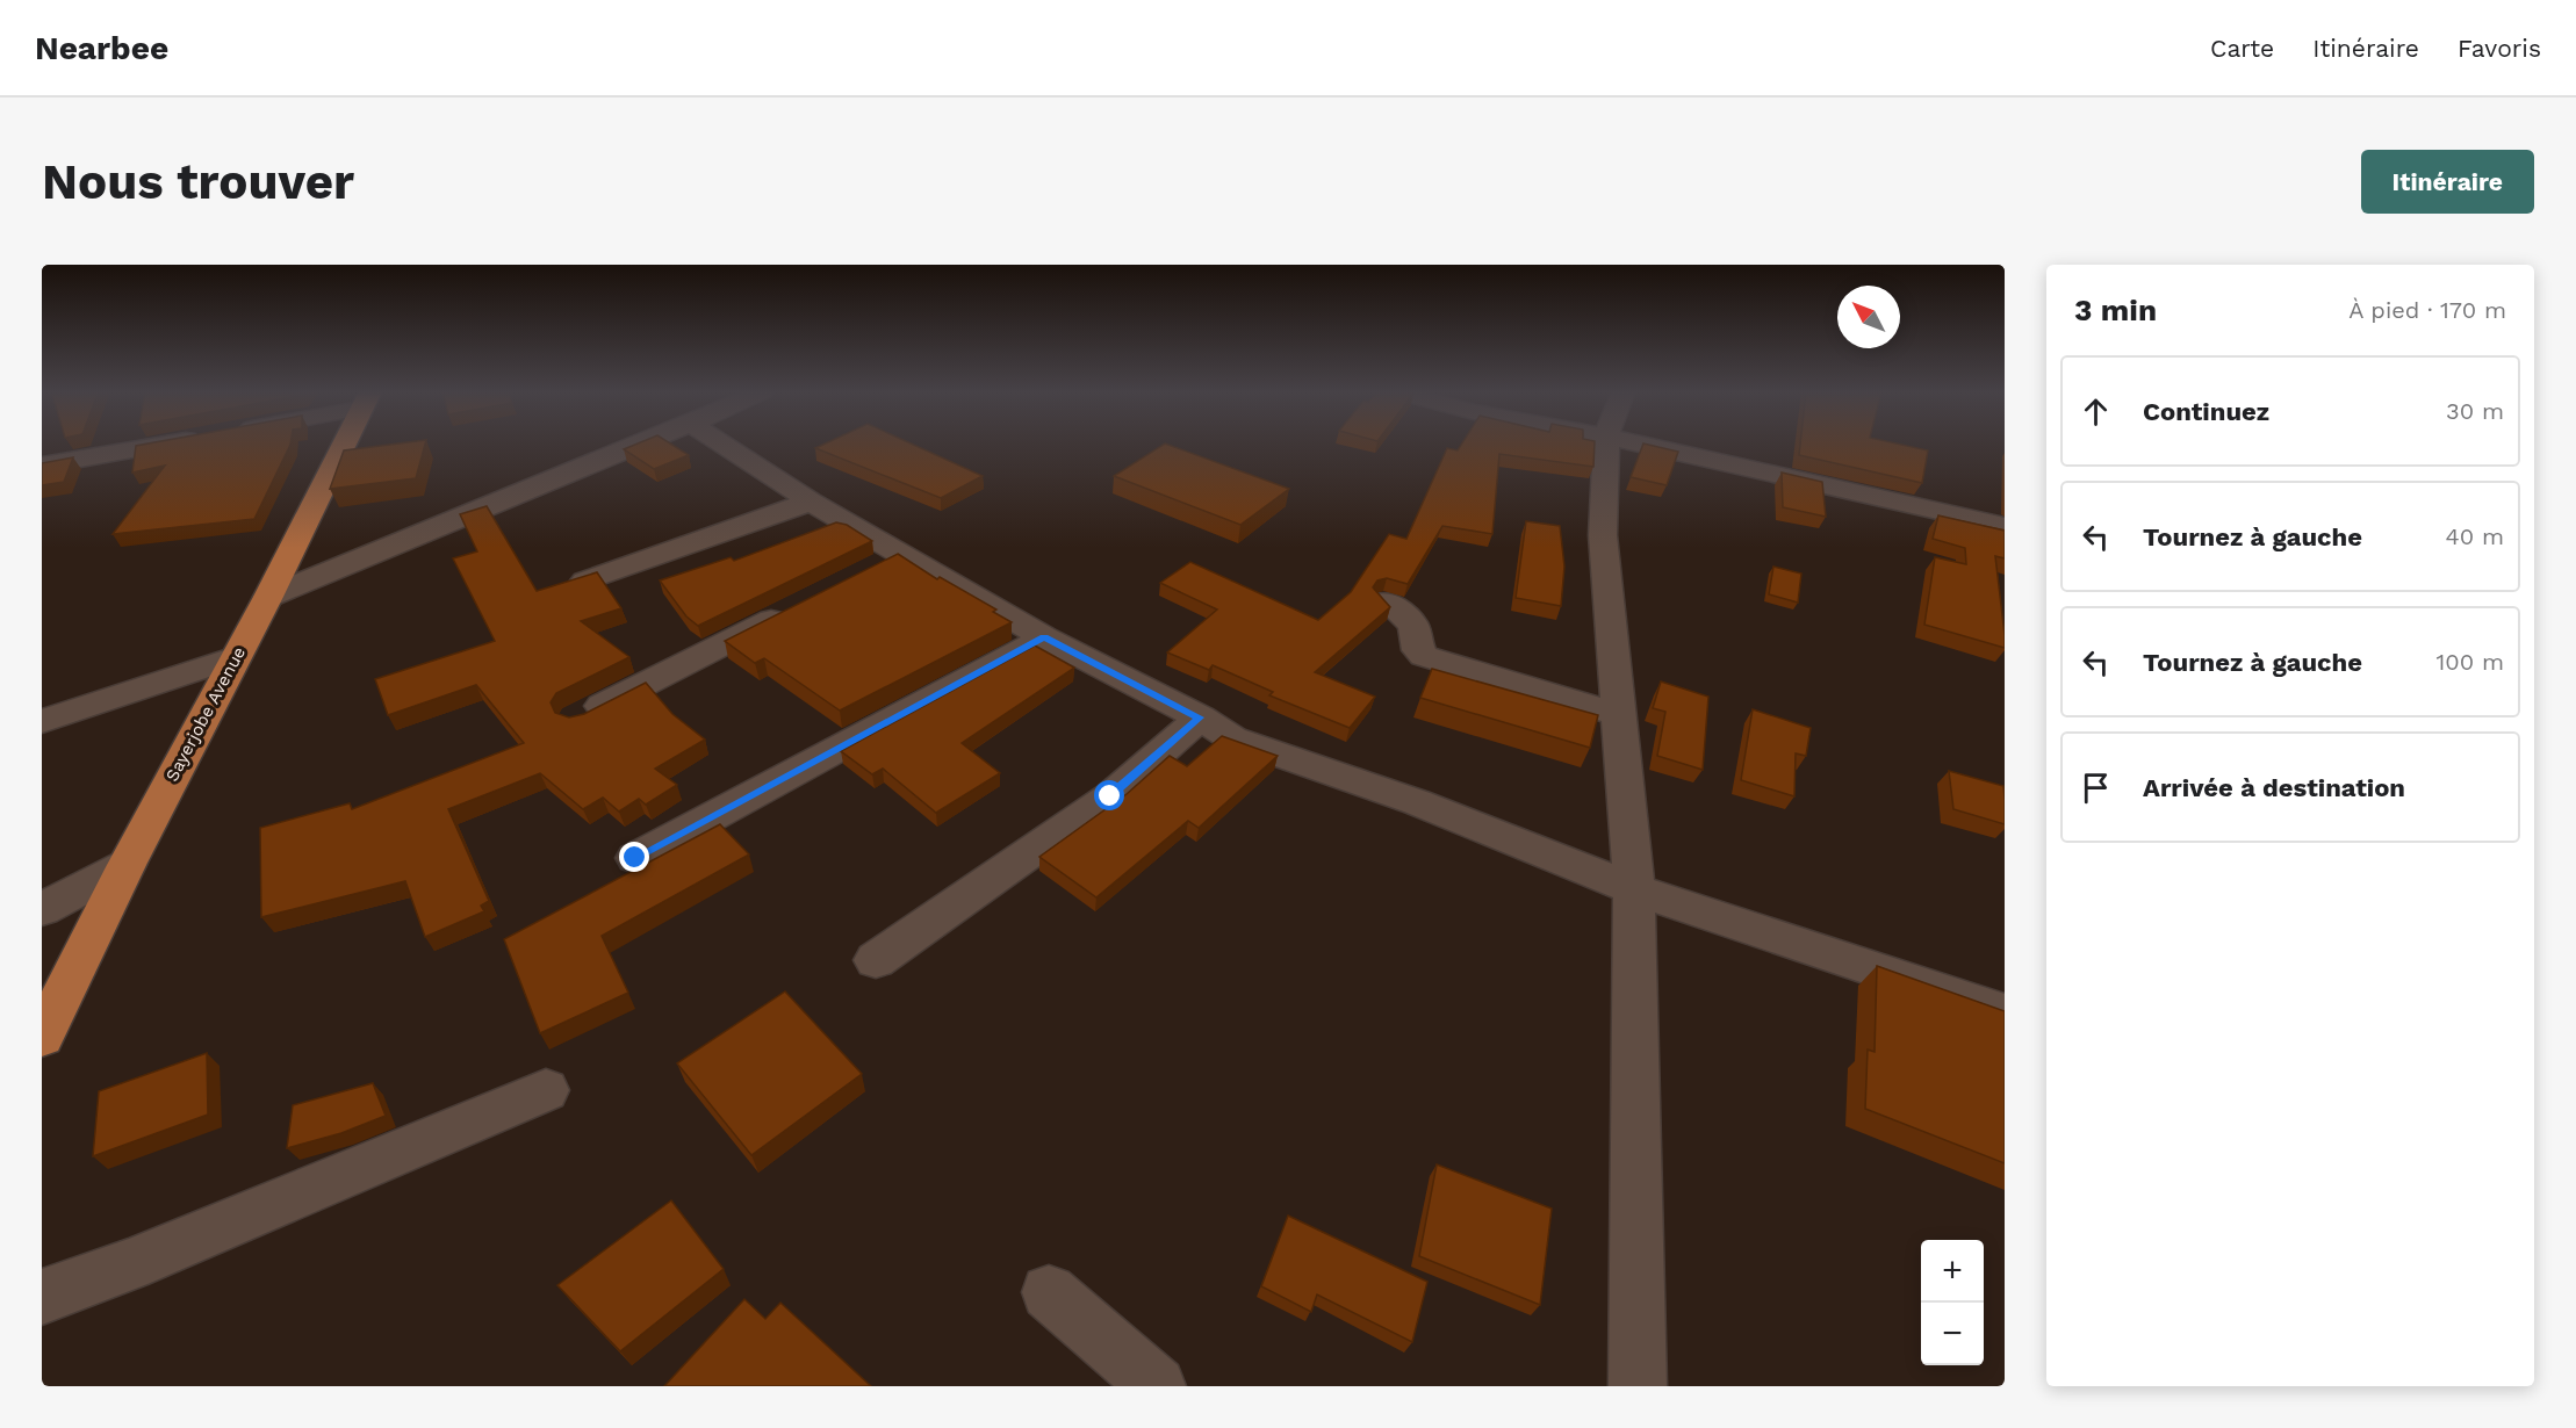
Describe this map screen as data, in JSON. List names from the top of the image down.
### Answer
{
  "streets": {
    "main road": ["Sayerjobe Avenue"]
  },
  "north": "top left",
  "page": {
    "header": "Nearbee",
    "nav": ["Carte", "Itinéraire", "Favoris"],
    "buttons": "Itinéraire",
    "title": "Nous trouver",
    "heading": ["3 min", "À pied · 170 m"],
    "list": [
      ["Continuez", "30 m"],
      ["Tournez à gauche", "40 m"],
      ["Tournez à gauche", "100 m"],
      "Arrivée à destination"
    ],
    "map_buttons": ["+", "−"]
  }
}
